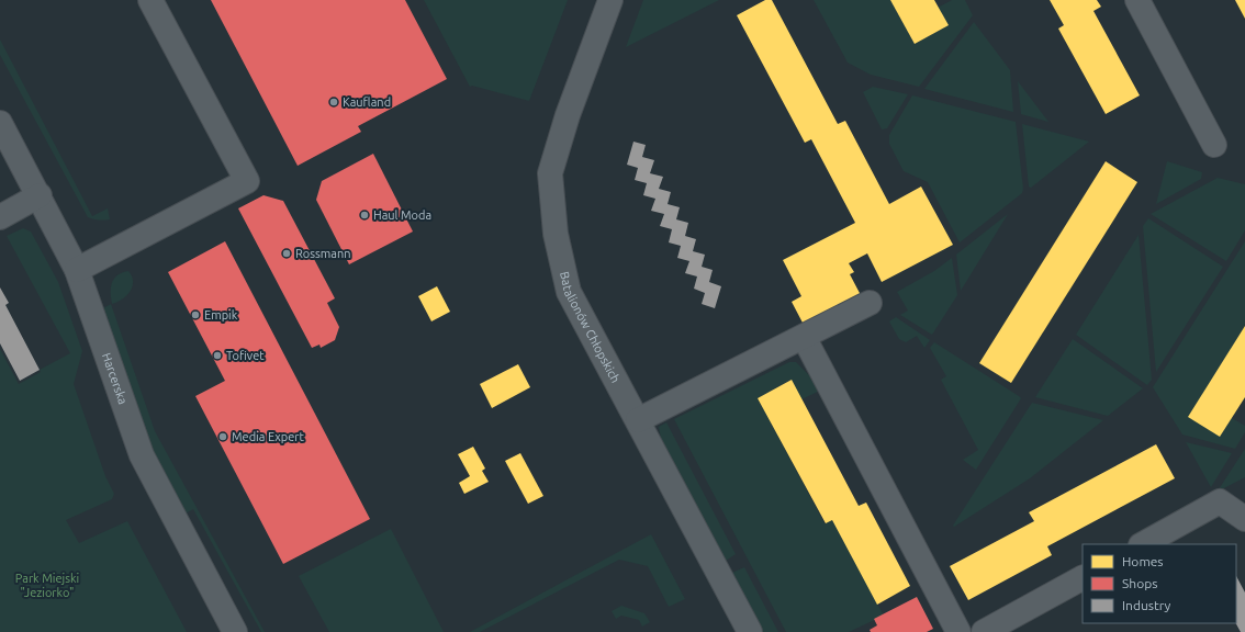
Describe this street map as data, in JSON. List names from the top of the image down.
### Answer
{
  "streets": {
    "street": ["Batalionów Chłopskich", "Harcerska"]
  },
  "parks": ["Park Miejski \"Jeziorko\""],
  "places": [
    "Kaufland",
    "Haul Moda",
    "Rossmann",
    "Empik",
    "Tofivet",
    "Media Expert"
  ],
  "legend": ["Homes", "Shops", "Industry"]
}
